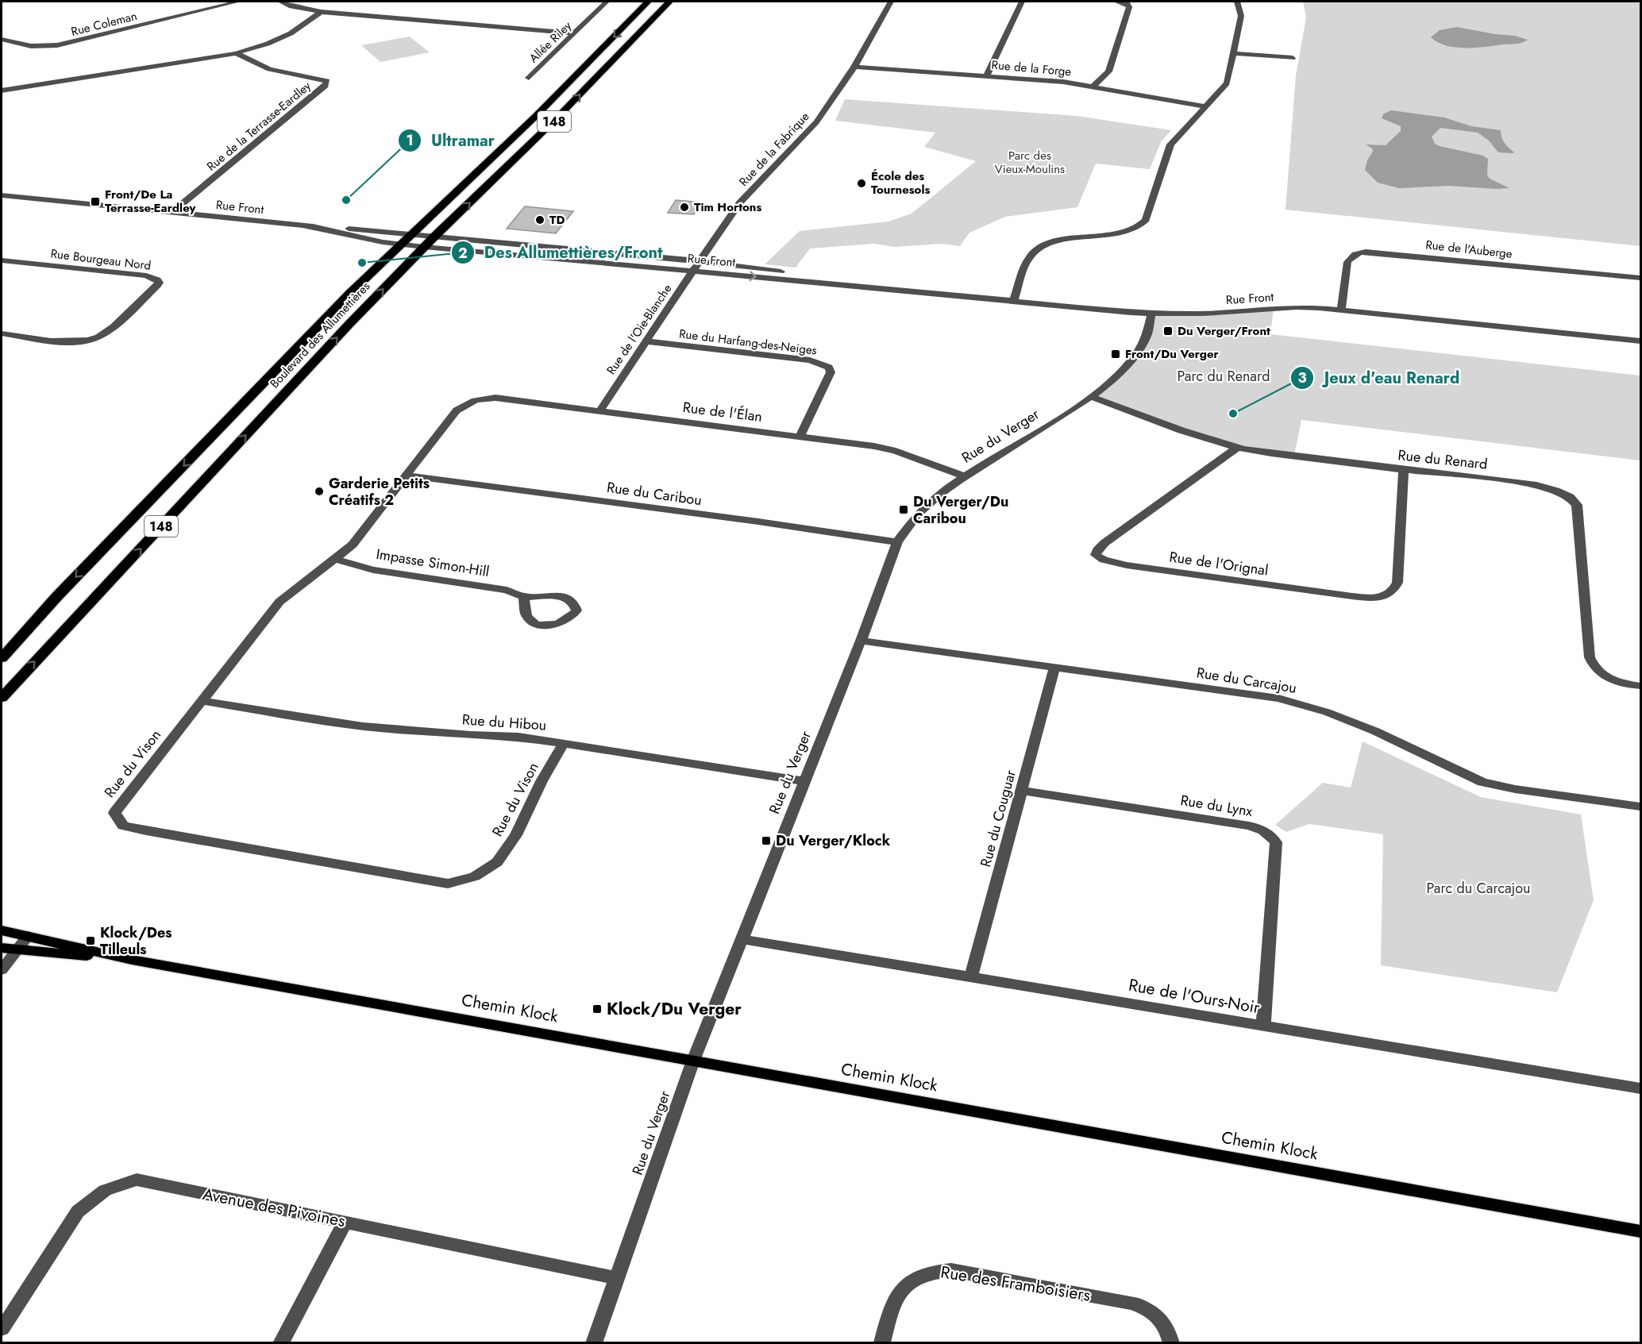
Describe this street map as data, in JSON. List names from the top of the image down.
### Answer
{
  "streets": {
    "highway": ["148", "Boulevard des Allumettières"],
    "main road": ["Chemin Klock"],
    "street": [
      "Rue Coleman",
      "Allée Riley",
      "Rue de la Forge",
      "Rue de la Terrasse-Eardley",
      "Rue de la Fabrique",
      "Rue Front",
      "Rue de l'Auberge",
      "Rue Bourgeau Nord",
      "Rue de l'Oie-Blanche",
      "Rue du Harfang-des-Neiges",
      "Rue de l'Élan",
      "Rue du Verger",
      "Rue du Renard",
      "Rue du Caribou",
      "Impasse Simon-Hill",
      "Rue de l'Orignal",
      "Rue du Carcajou",
      "Rue du Hibou",
      "Rue du Vison",
      "Rue du Lynx",
      "Rue du Couguar",
      "Rue de l'Ours-Noir",
      "Avenue des Pivoines",
      "Rue des Framboisiers"
    ]
  },
  "crossings": [
    ["Rue de la Forge", "Rue de la Fabrique"],
    ["Rue de la Terrasse-Eardley", "Rue Front"],
    ["Rue de la Fabrique", "Rue Front"],
    ["Rue de la Fabrique", "Rue de l'Oie-Blanche"],
    ["Rue Front", "Rue de l'Auberge"],
    ["Rue Front", "Rue de l'Oie-Blanche"],
    ["Rue Front", "Boulevard des Allumettières"],
    ["Rue Front", "Rue du Verger"],
    ["Rue de l'Oie-Blanche", "Rue du Harfang-des-Neiges"],
    ["Rue de l'Oie-Blanche", "Rue de l'Élan"],
    ["Rue du Harfang-des-Neiges", "Rue de l'Élan"],
    ["Rue de l'Élan", "Rue du Verger"],
    ["Rue de l'Élan", "Rue du Vison"],
    ["Rue du Verger", "Rue du Renard"],
    ["Rue du Verger", "Rue du Caribou"],
    ["Rue du Verger", "Rue du Carcajou"],
    ["Rue du Verger", "Rue du Hibou"],
    ["Rue du Verger", "Rue de l'Ours-Noir"],
    ["Rue du Verger", "Chemin Klock"],
    ["Rue du Verger", "Avenue des Pivoines"],
    ["Rue du Renard", "Rue de l'Orignal"],
    ["Rue du Caribou", "Rue du Vison"],
    ["Impasse Simon-Hill", "Rue du Vison"],
    ["Rue du Carcajou", "Rue du Couguar"],
    ["Rue du Hibou", "Rue du Vison"],
    ["Rue du Lynx", "Rue du Couguar"],
    ["Rue du Lynx", "Rue de l'Ours-Noir"],
    ["Rue du Couguar", "Rue de l'Ours-Noir"]
  ],
  "parks": ["Parc des Vieux-Moulins", "Parc du Renard", "Parc du Carcajou"],
  "places": {
    "other": [
      "École des Tournesols",
      "Ultramar",
      "Tim Hortons",
      "TD",
      "Des Allumettières/Front",
      "Jeux d'eau Renard",
      "Garderie Petits Créatifs 2"
    ],
    "transit": [
      "Front/De La Terrasse-Eardley",
      "Du Verger/Front",
      "Front/Du Verger",
      "Du Verger/Du Caribou",
      "Du Verger/Klock",
      "Klock/Des Tilleuls",
      "Klock/Du Verger"
    ]
  }
}
